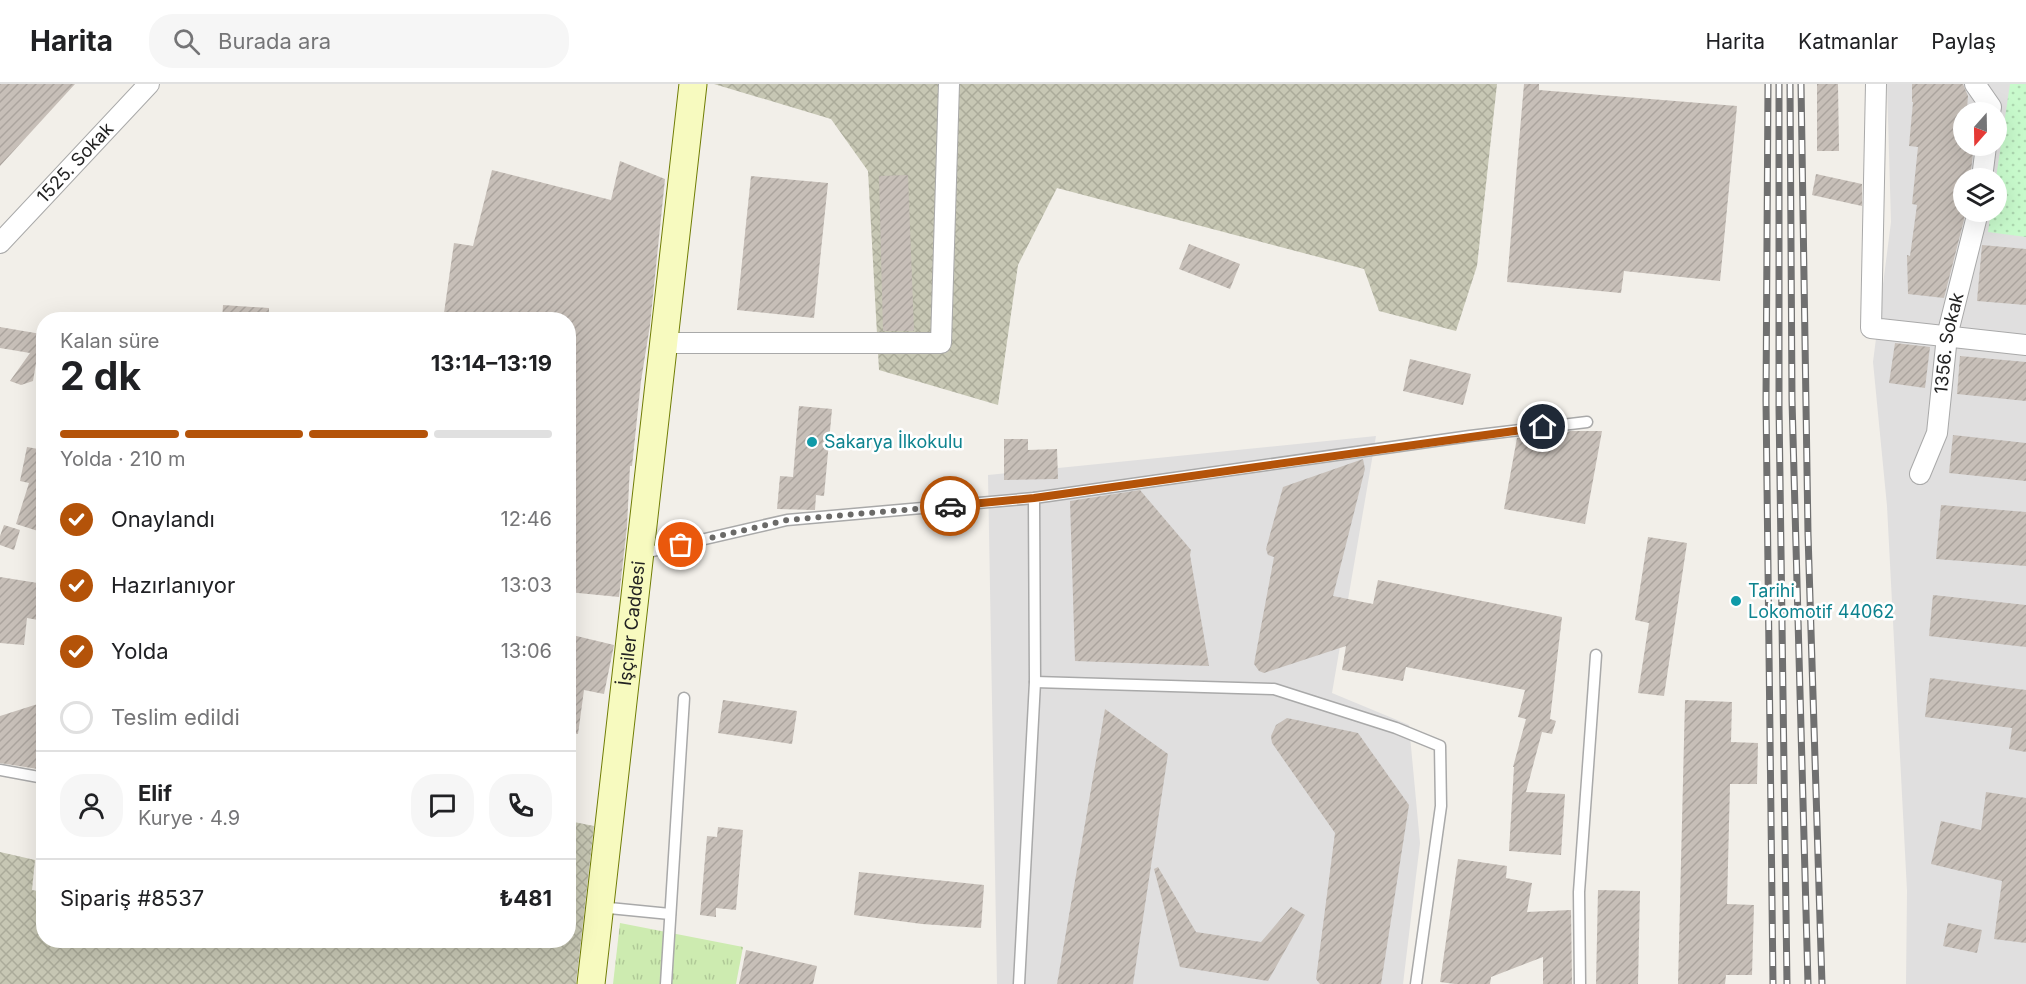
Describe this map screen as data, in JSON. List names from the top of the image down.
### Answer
{
  "streets": {
    "street": ["1525. Sokak", "1356. Sokak", "İşçiler Caddesi"]
  },
  "places": ["Sakarya İlkokulu", "Tarihi Lokomotif 44062"],
  "north": "bottom",
  "page": {
    "header": "Harita",
    "search": "Burada ara",
    "nav": ["Harita", "Katmanlar", "Paylaş"],
    "heading": ["2 dk", "Kalan süre", "13:14–13:19"],
    "panel": [
      "Elif",
      "Kurye · 4.9",
      "Sipariş #8537",
      "₺481"
    ],
    "bar": "Yolda · 210 m",
    "list": [
      ["Onaylandı", "12:46"],
      ["Hazırlanıyor", "13:03"],
      ["Yolda", "13:06"],
      "Teslim edildi"
    ]
  }
}
